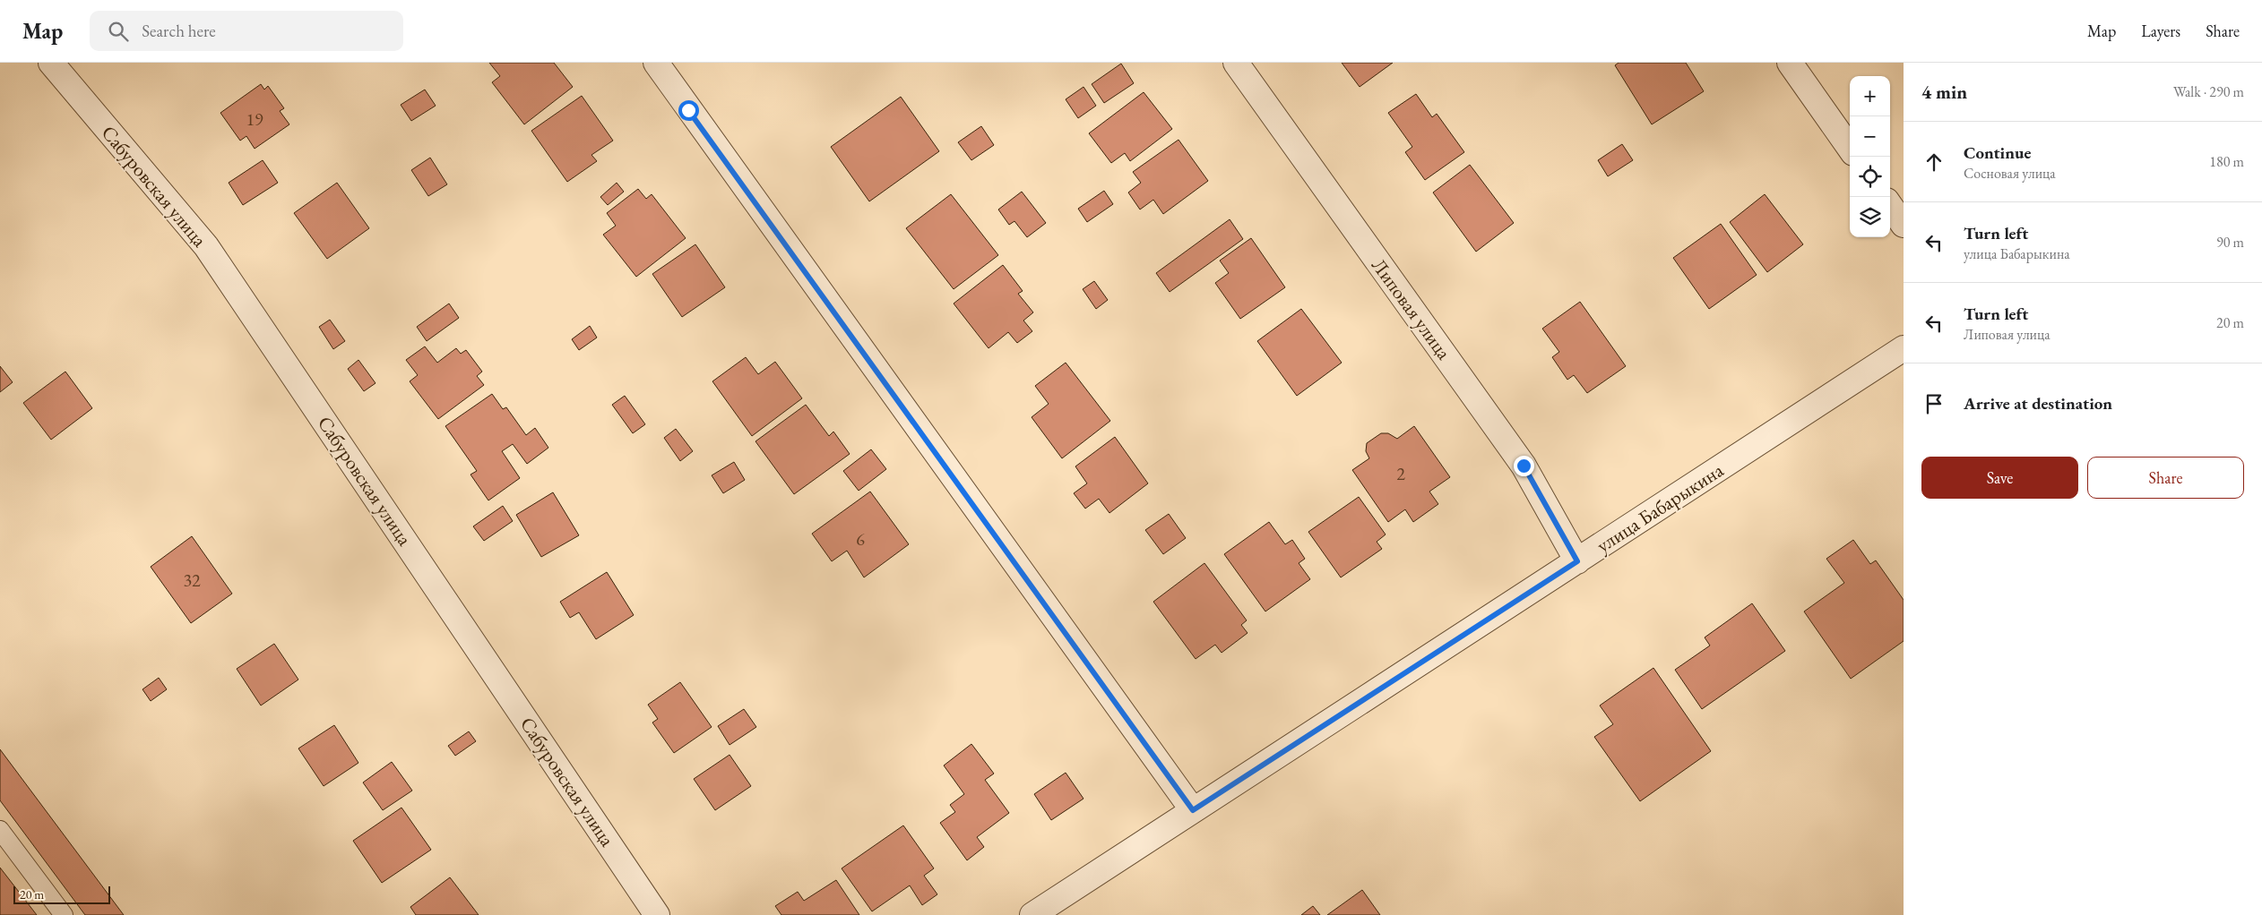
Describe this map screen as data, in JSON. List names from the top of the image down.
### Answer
{
  "streets": {
    "street": ["Сабуровская улица", "Липовая улица", "улица Бабарыкина"]
  },
  "crossings": [
    ["Липовая улица", "улица Бабарыкина"]
  ],
  "house_numbers": [
    "19",
    "2",
    "6",
    "32"
  ],
  "scale_bar": "20 m",
  "page": {
    "header": "Map",
    "search": "Search here",
    "nav": ["Map", "Layers", "Share"],
    "heading": ["4 min", "Walk · 290 m"],
    "map_buttons": ["+", "−"],
    "list": [
      ["Continue", "Сосновая улица", "180 m"],
      ["Turn left", "улица Бабарыкина", "90 m"],
      ["Turn left", "Липовая улица", "20 m"],
      "Arrive at destination"
    ],
    "buttons": ["Save", "Share"],
    "scale": "20 m"
  }
}
